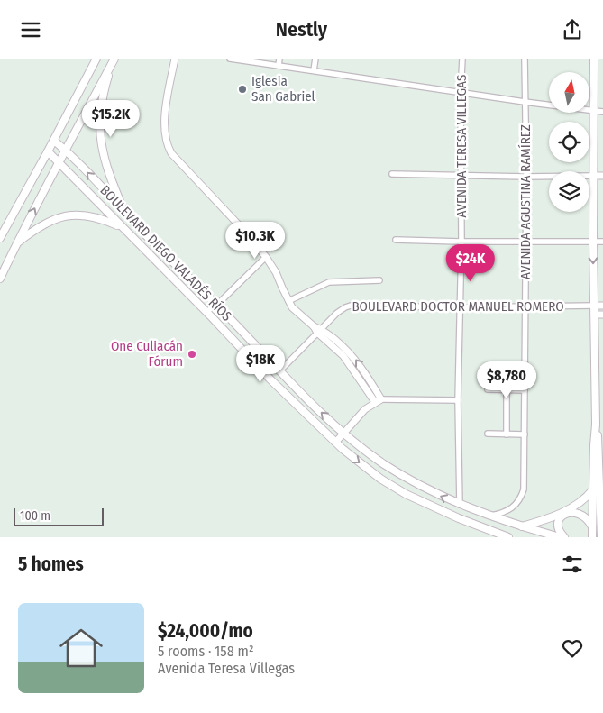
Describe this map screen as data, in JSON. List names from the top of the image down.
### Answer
{
  "streets": {
    "main road": ["BOULEVARD DIEGO VALADÉS RÍOS"],
    "street": ["AVENIDA TERESA VILLEGAS", "AVENIDA AGUSTINA RAMÍREZ", "BOULEVARD DOCTOR MANUEL ROMERO"]
  },
  "crossings": [
    ["AVENIDA TERESA VILLEGAS", "BOULEVARD DIEGO VALADÉS RÍOS"],
    ["AVENIDA TERESA VILLEGAS", "BOULEVARD DOCTOR MANUEL ROMERO"],
    ["AVENIDA AGUSTINA RAMÍREZ", "BOULEVARD DIEGO VALADÉS RÍOS"],
    ["AVENIDA AGUSTINA RAMÍREZ", "BOULEVARD DOCTOR MANUEL ROMERO"],
    ["BOULEVARD DIEGO VALADÉS RÍOS", "BOULEVARD DOCTOR MANUEL ROMERO"]
  ],
  "places": ["Iglesia San Gabriel", "One Culiacán Fórum"],
  "scale_bar": "100 m",
  "north": "top",
  "page": {
    "header": "Nestly",
    "price": [
      "$15.2K",
      "$10.3K",
      "$24K",
      "$18K",
      "$8,780"
    ],
    "scale": "100 m",
    "heading": "5 homes",
    "list": [
      {
        "name": "$24,000/mo",
        "note": "5 rooms · 158 m² · Avenida Teresa Villegas"
      }
    ]
  }
}
